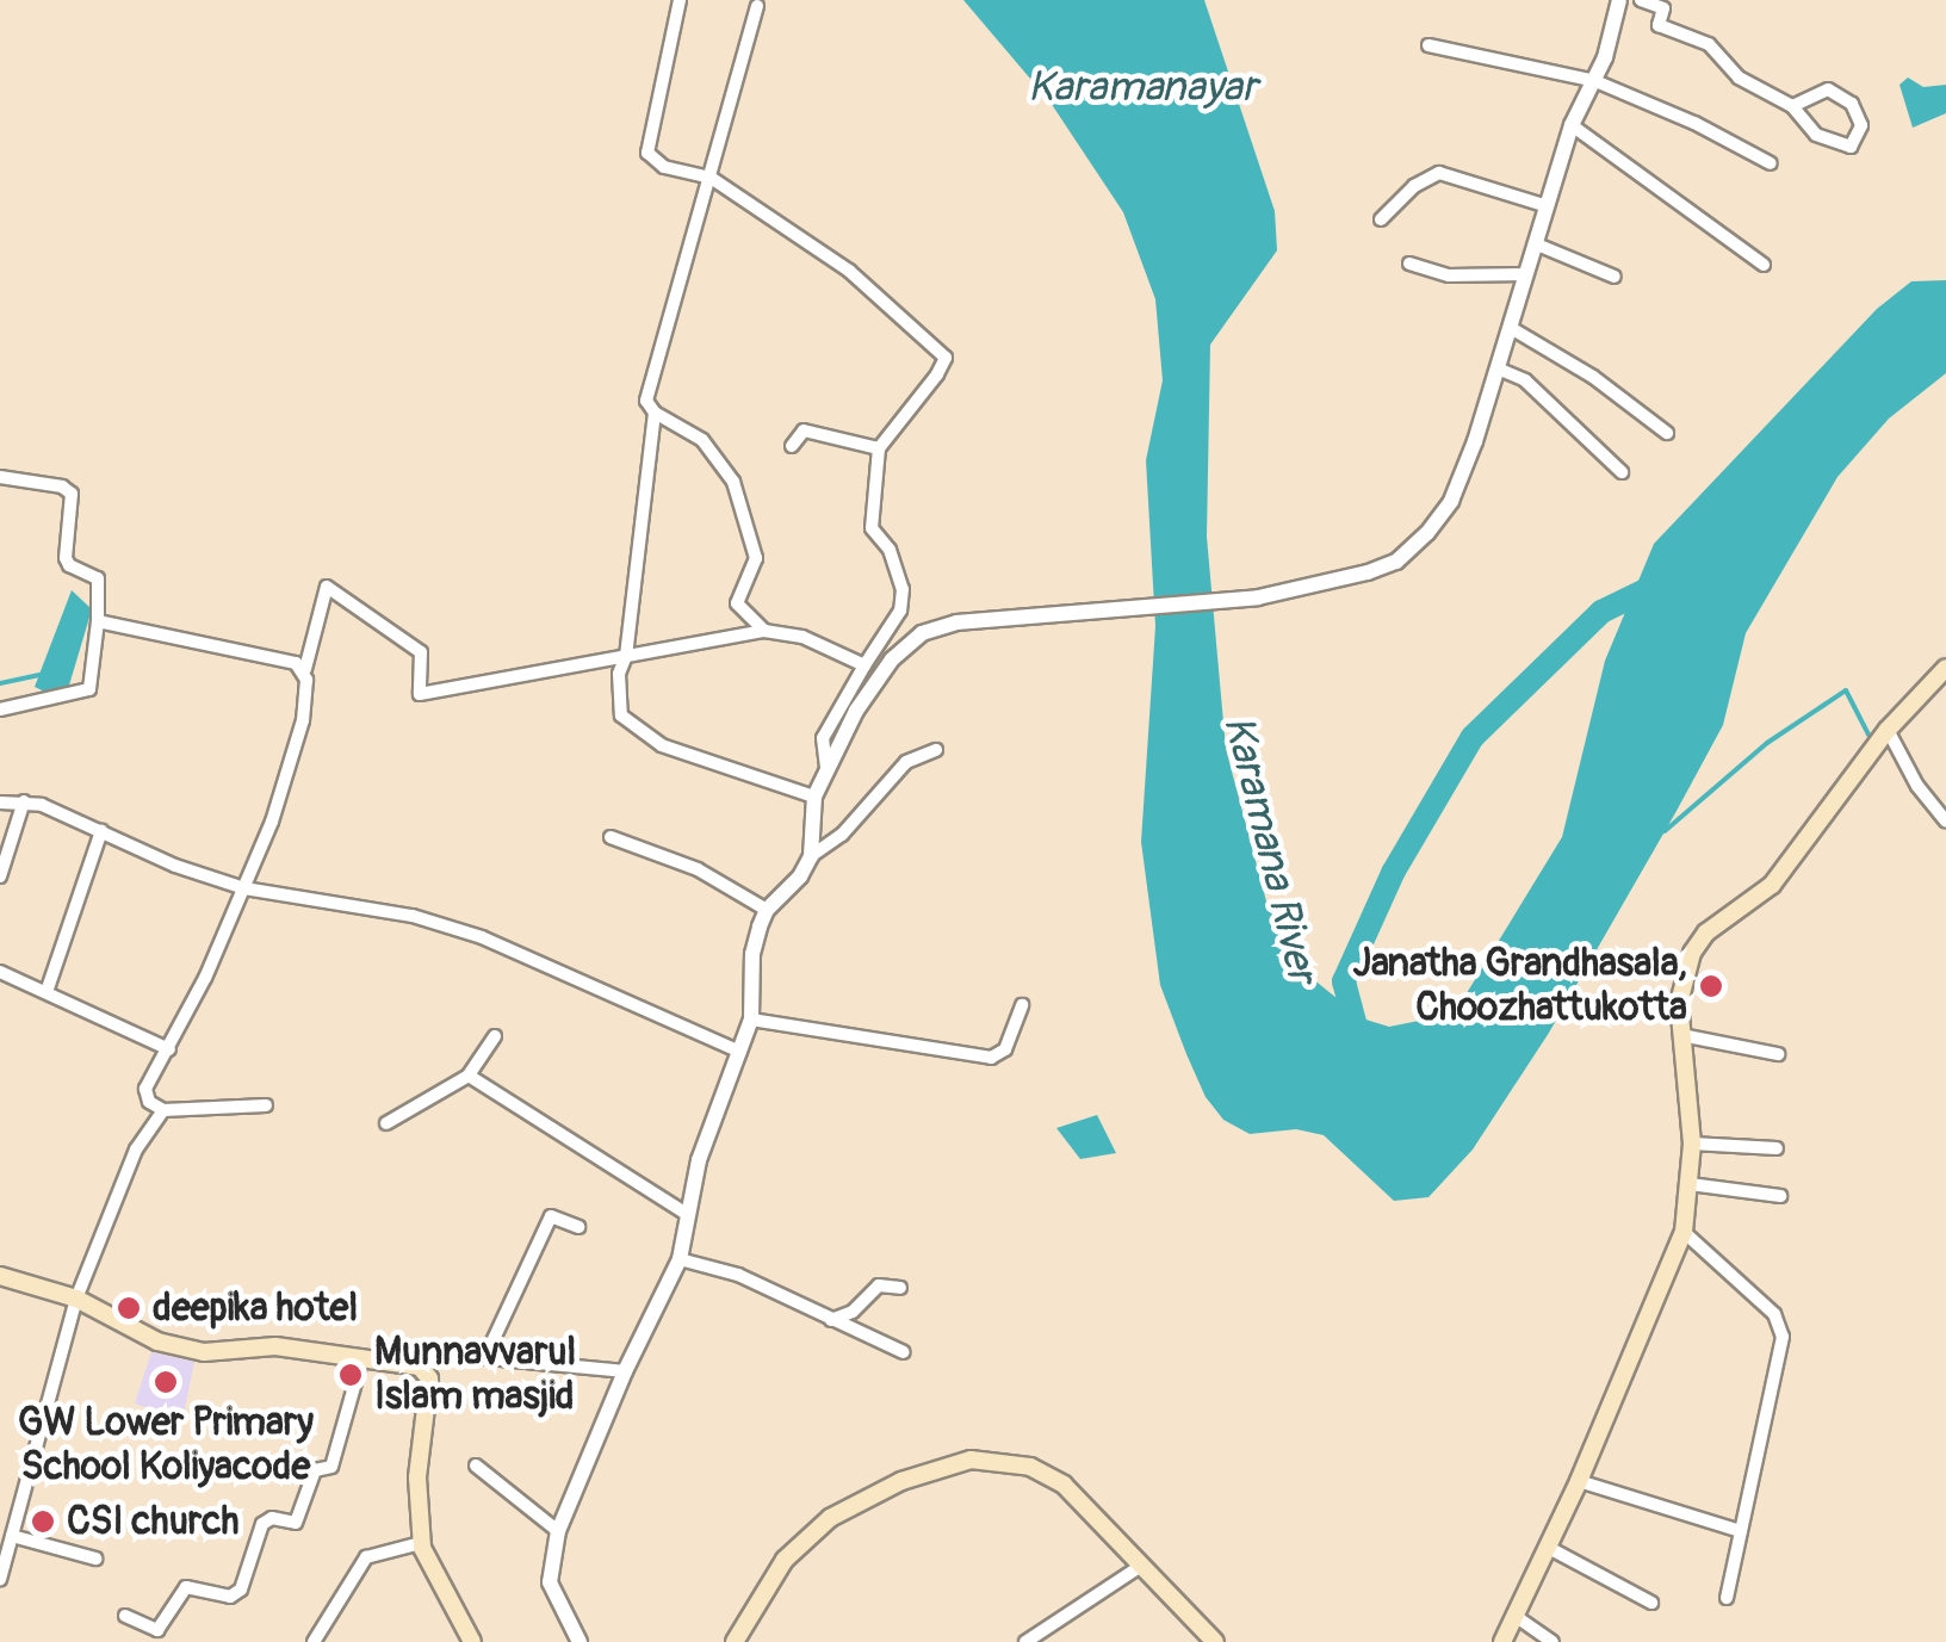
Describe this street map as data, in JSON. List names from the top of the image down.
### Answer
{
  "water": ["Karamanayar", "Karamana River"],
  "places": [
    "Janatha Grandhasala, Choozhattukotta",
    "deepika hotel",
    "Munnavvarul Islam masjid",
    "GW Lower Primary School Koliyacode",
    "CSI church"
  ]
}
